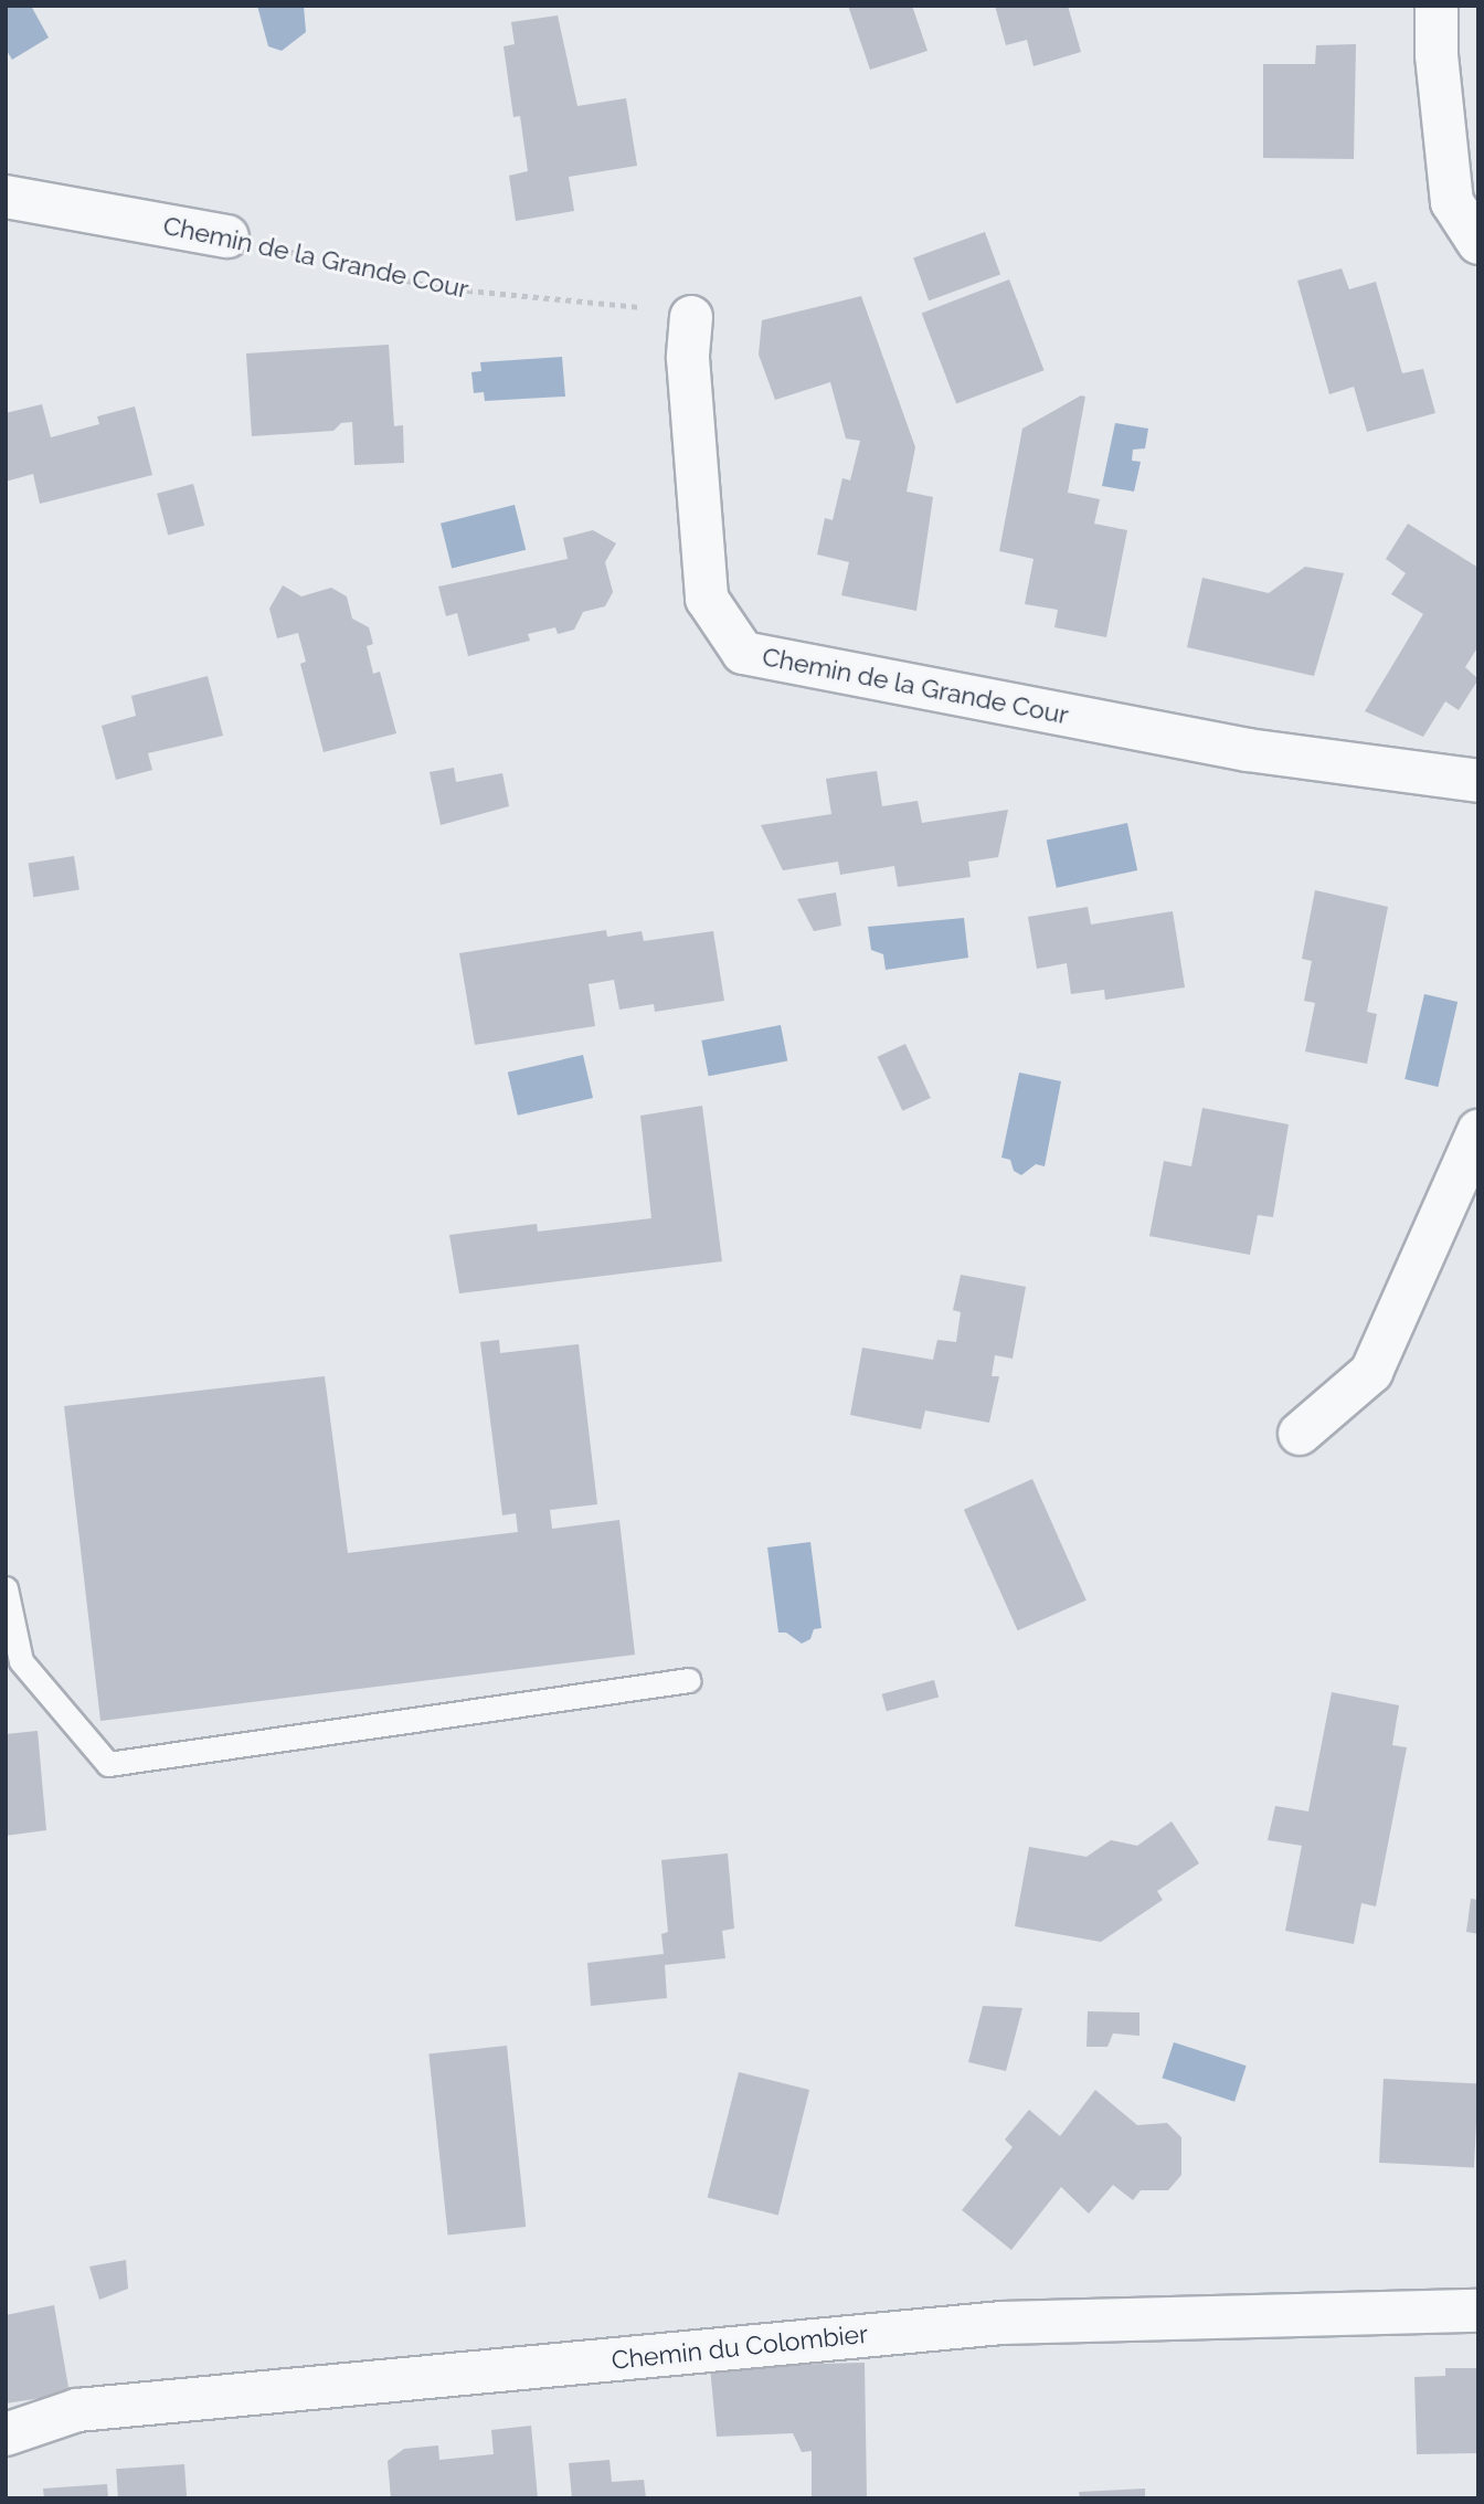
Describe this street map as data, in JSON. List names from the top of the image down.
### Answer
{
  "streets": {
    "street": ["Chemin de la Grande Cour", "Chemin du Colombier"]
  }
}
